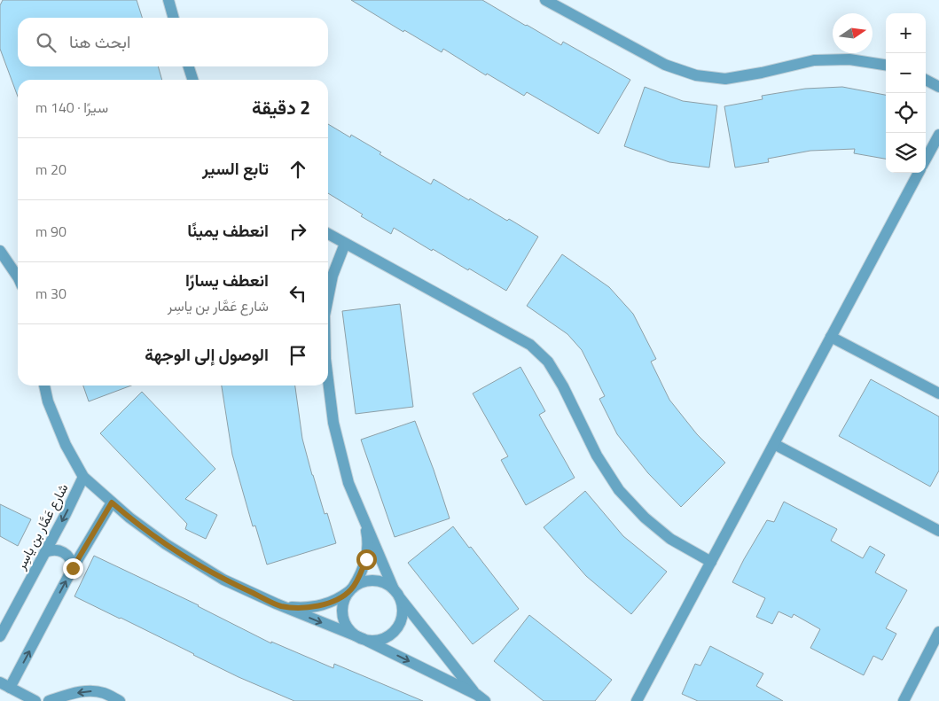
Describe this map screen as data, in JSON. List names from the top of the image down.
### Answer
{
  "streets": {
    "street": ["شارع عَمَّار بن ياسِر"]
  },
  "north": "right",
  "page": {
    "map_buttons": ["+", "−"],
    "search": "ابحث هنا",
    "heading": ["2 دقيقة", "سيرًا · 140 m"],
    "list": [
      ["تابع السير", "20 m"],
      ["انعطف يمينًا", "90 m"],
      ["انعطف يسارًا", "شارع عَمَّار بن ياسِر", "30 m"],
      "الوصول إلى الوجهة"
    ]
  }
}
